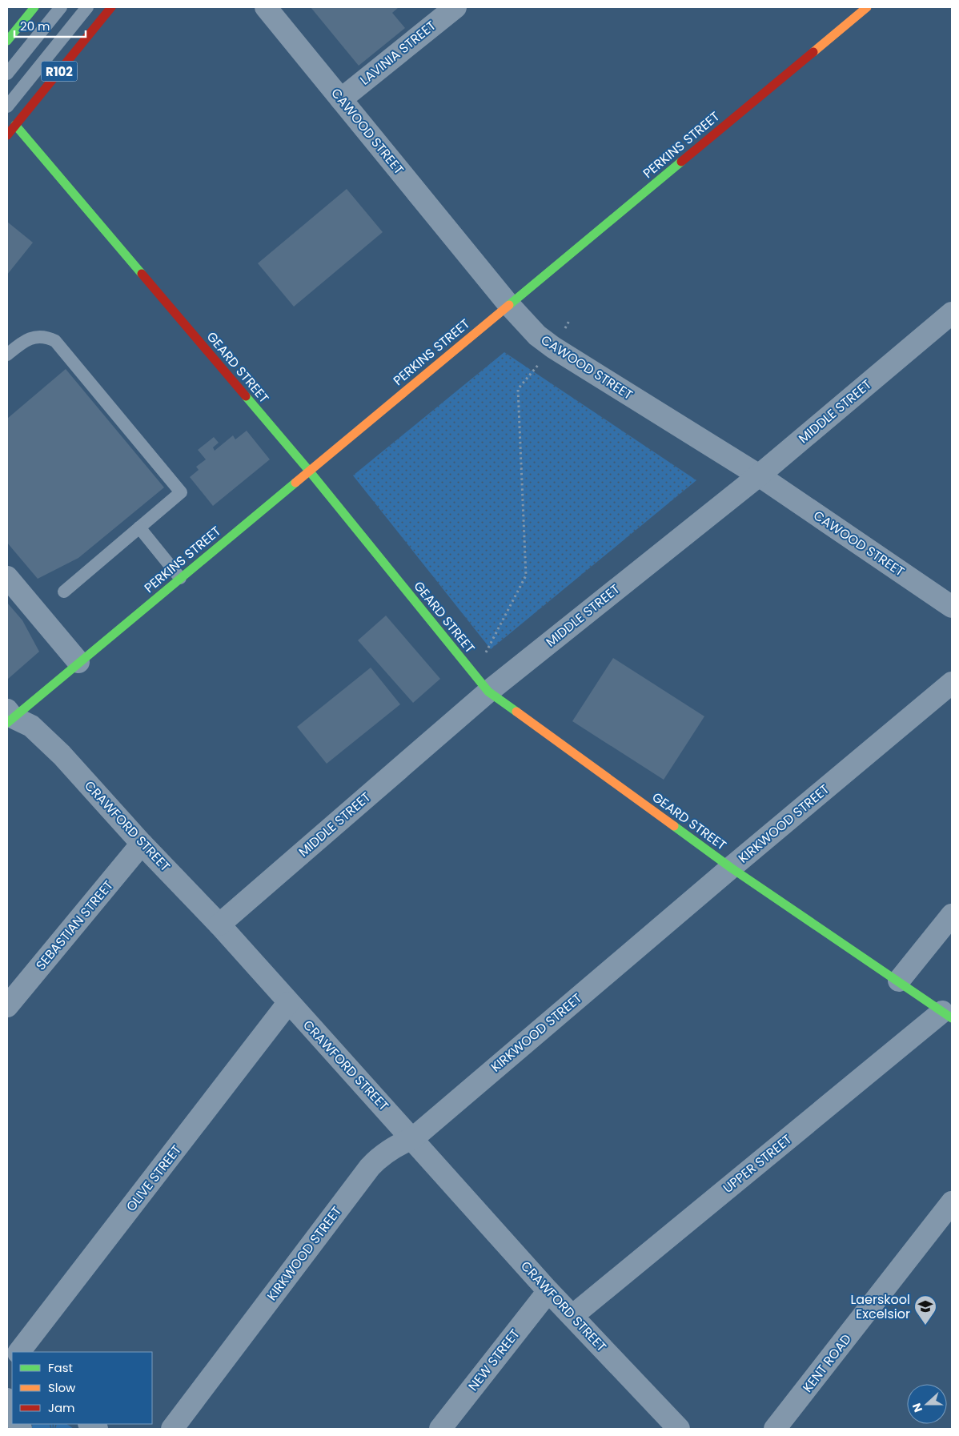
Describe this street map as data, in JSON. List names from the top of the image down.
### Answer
{
  "streets": {
    "street": [
      "LAVINIA STREET",
      "R102",
      "CAWOOD STREET",
      "PERKINS STREET",
      "GEARD STREET",
      "MIDDLE STREET",
      "KIRKWOOD STREET",
      "CRAWFORD STREET",
      "SEBASTIAN STREET",
      "UPPER STREET",
      "OLIVE STREET",
      "NEW STREET",
      "KENT ROAD"
    ]
  },
  "crossings": [
    ["LAVINIA STREET", "CAWOOD STREET"],
    ["R102", "GEARD STREET"],
    ["CAWOOD STREET", "PERKINS STREET"],
    ["CAWOOD STREET", "MIDDLE STREET"],
    ["PERKINS STREET", "GEARD STREET"],
    ["PERKINS STREET", "CRAWFORD STREET"],
    ["GEARD STREET", "MIDDLE STREET"],
    ["GEARD STREET", "KIRKWOOD STREET"],
    ["GEARD STREET", "UPPER STREET"],
    ["MIDDLE STREET", "CRAWFORD STREET"],
    ["KIRKWOOD STREET", "CRAWFORD STREET"],
    ["CRAWFORD STREET", "SEBASTIAN STREET"],
    ["CRAWFORD STREET", "UPPER STREET"],
    ["CRAWFORD STREET", "OLIVE STREET"],
    ["CRAWFORD STREET", "NEW STREET"]
  ],
  "places": {
    "school or university": ["Laerskool Excelsior"]
  },
  "legend": ["Fast", "Slow", "Jam"],
  "scale_bar": "20 m",
  "north": "left"
}
